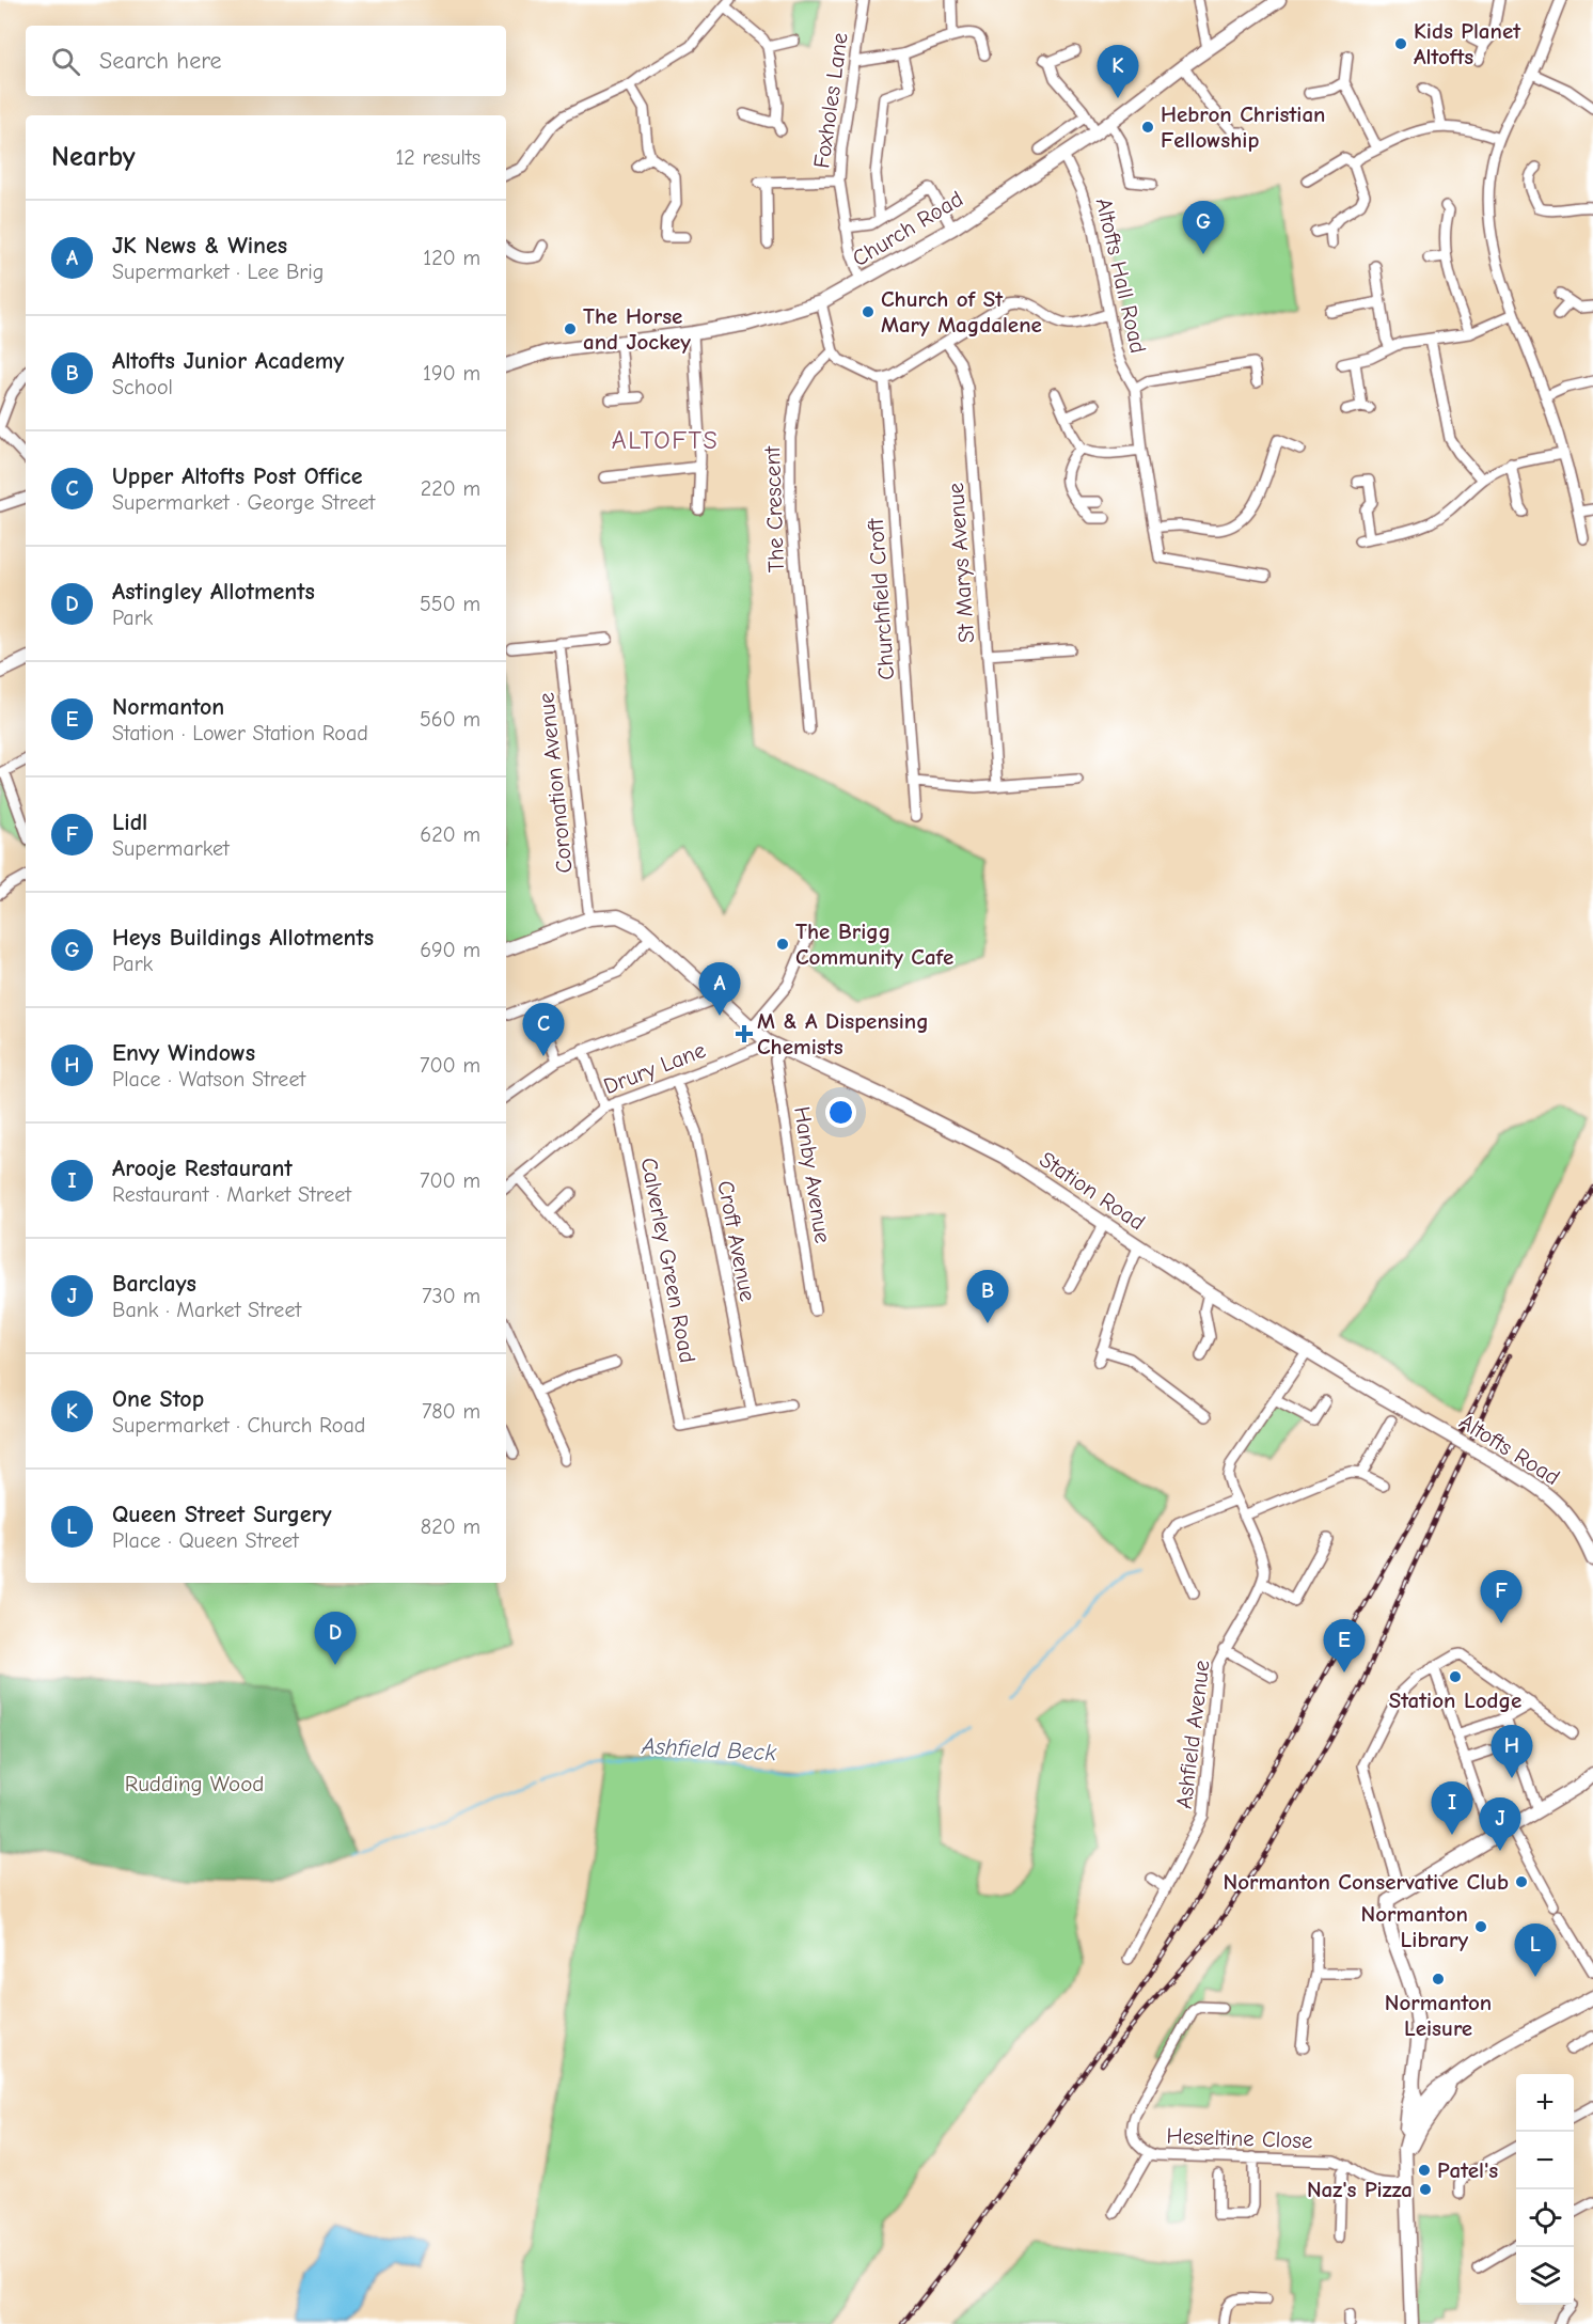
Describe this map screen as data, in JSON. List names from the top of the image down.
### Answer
{
  "streets": {
    "street": [
      "Foxholes Lane",
      "Church Road",
      "Altofts Hall Road",
      "The Crescent",
      "St Marys Avenue",
      "Churchfield Croft",
      "Coronation Avenue",
      "Drury Lane",
      "Hanby Avenue",
      "Station Road",
      "Croft Avenue",
      "Calverley Green Road",
      "Altofts Road",
      "Ashfield Avenue",
      "Heseltine Close"
    ]
  },
  "crossings": [
    ["Foxholes Lane", "Church Road"],
    ["Church Road", "Altofts Hall Road"],
    ["Coronation Avenue", "Station Road"],
    ["Drury Lane", "Station Road"],
    ["Drury Lane", "Croft Avenue"],
    ["Drury Lane", "Calverley Green Road"],
    ["Hanby Avenue", "Station Road"],
    ["Station Road", "Altofts Road"],
    ["Croft Avenue", "Calverley Green Road"]
  ],
  "districts": ["ALTOFTS"],
  "water": ["Ashfield Beck"],
  "parks": ["Rudding Wood"],
  "places": {
    "other": [
      "Kids Planet Altofts",
      "Hebron Christian Fellowship",
      "Church of St Mary Magdalene",
      "The Horse and Jockey",
      "The Brigg Community Cafe",
      "Station Lodge",
      "Normanton Conservative Club",
      "Normanton Library",
      "Normanton Leisure",
      "Patel's",
      "Naz's Pizza"
    ],
    "health": ["M & A Dispensing Chemists"]
  },
  "page": {
    "search": "Search here",
    "pins": [
      "K",
      "G",
      "A",
      "C",
      "B",
      "F",
      "D",
      "E",
      "H",
      "I",
      "J",
      "L"
    ],
    "heading": ["Nearby", "12 results"],
    "list": [
      {
        "mark": "A",
        "name": "JK News & Wines",
        "note": "Supermarket · Lee Brig",
        "value": "120 m"
      },
      {
        "mark": "B",
        "name": "Altofts Junior Academy",
        "note": "School",
        "value": "190 m"
      },
      {
        "mark": "C",
        "name": "Upper Altofts Post Office",
        "note": "Supermarket · George Street",
        "value": "220 m"
      },
      {
        "mark": "D",
        "name": "Astingley Allotments",
        "note": "Park",
        "value": "550 m"
      },
      {
        "mark": "E",
        "name": "Normanton",
        "note": "Station · Lower Station Road",
        "value": "560 m"
      },
      {
        "mark": "F",
        "name": "Lidl",
        "note": "Supermarket",
        "value": "620 m"
      },
      {
        "mark": "G",
        "name": "Heys Buildings Allotments",
        "note": "Park",
        "value": "690 m"
      },
      {
        "mark": "H",
        "name": "Envy Windows",
        "note": "Place · Watson Street",
        "value": "700 m"
      },
      {
        "mark": "I",
        "name": "Arooje Restaurant",
        "note": "Restaurant · Market Street",
        "value": "700 m"
      },
      {
        "mark": "J",
        "name": "Barclays",
        "note": "Bank · Market Street",
        "value": "730 m"
      },
      {
        "mark": "K",
        "name": "One Stop",
        "note": "Supermarket · Church Road",
        "value": "780 m"
      },
      {
        "mark": "L",
        "name": "Queen Street Surgery",
        "note": "Place · Queen Street",
        "value": "820 m"
      }
    ],
    "map_buttons": ["+", "−"]
  }
}
